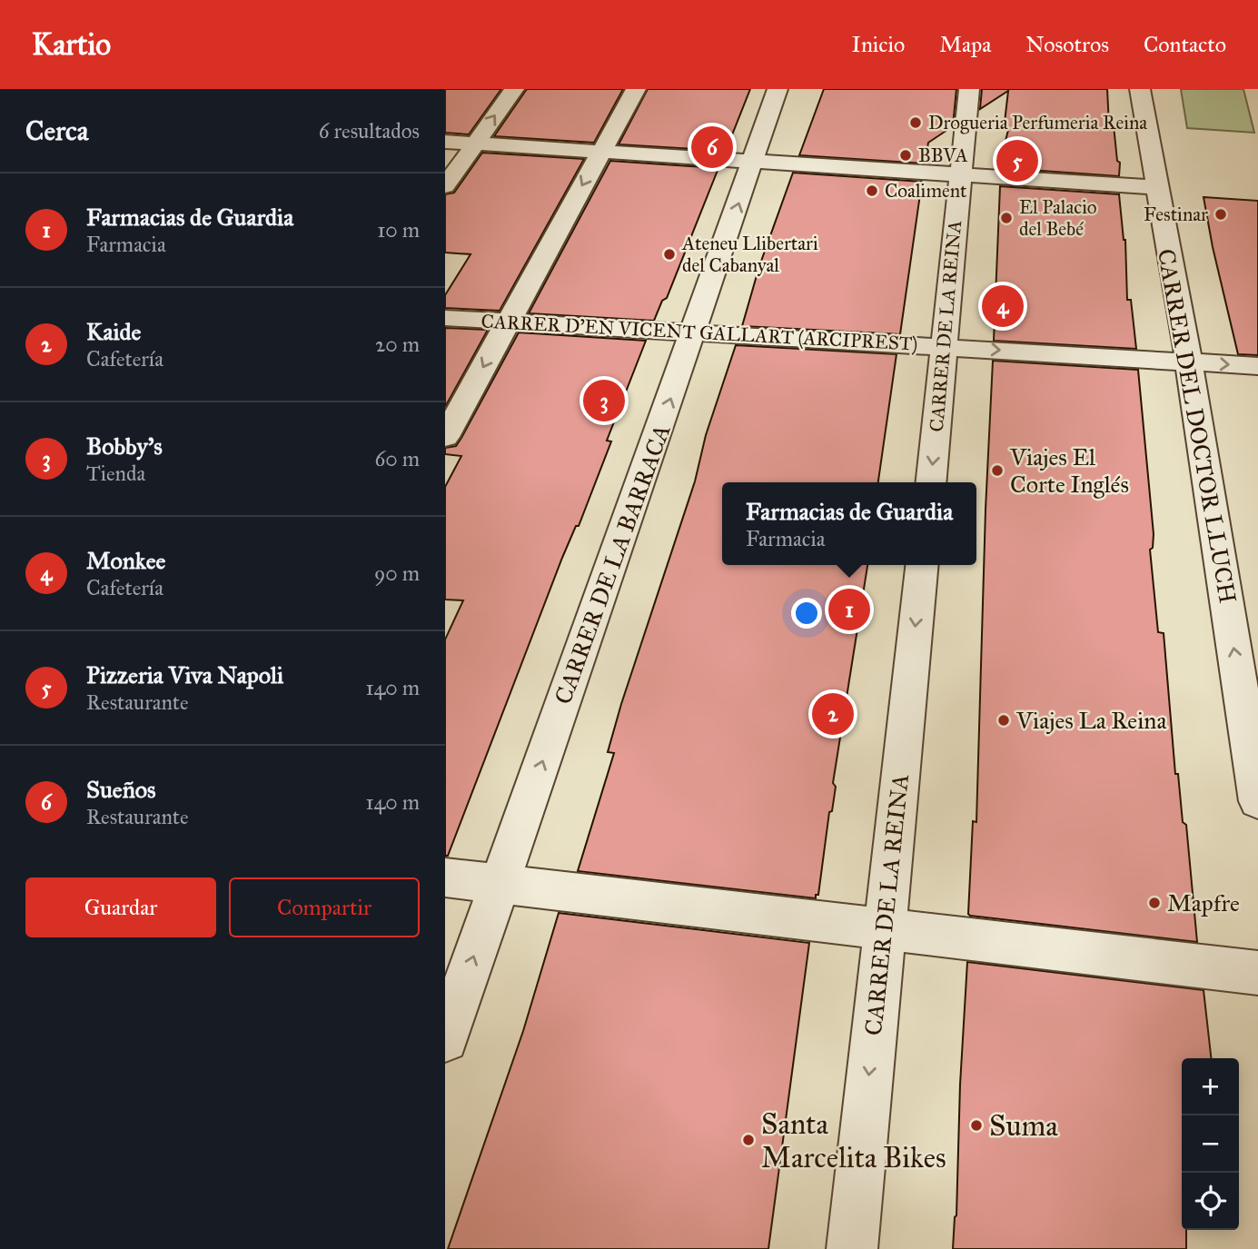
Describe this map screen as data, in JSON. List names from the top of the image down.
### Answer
{
  "streets": {
    "street": [
      "CARRER DE LA REINA",
      "CARRER D'EN VICENT GALLART (ARCIPREST)",
      "CARRER DEL DOCTOR LLUCH",
      "CARRER DE LA BARRACA"
    ]
  },
  "crossings": [
    ["CARRER DE LA REINA", "CARRER D'EN VICENT GALLART (ARCIPREST)"],
    ["CARRER D'EN VICENT GALLART (ARCIPREST)", "CARRER DEL DOCTOR LLUCH"],
    ["CARRER D'EN VICENT GALLART (ARCIPREST)", "CARRER DE LA BARRACA"]
  ],
  "one_way": ["CARRER DE LA REINA", "CARRER DEL DOCTOR LLUCH"],
  "places": [
    "Drogueria Perfumeria Reina",
    "BBVA",
    "Coaliment",
    "Festinar",
    "El Palacio del Bebé",
    "Ateneu Llibertari del Cabanyal",
    "Viajes El Corte Inglés",
    "Viajes La Reina",
    "Mapfre",
    "Suma",
    "Santa Marcelita Bikes"
  ],
  "page": {
    "header": "Kartio",
    "nav": [
      "Inicio",
      "Mapa",
      "Nosotros",
      "Contacto"
    ],
    "heading": ["Cerca", "6 resultados"],
    "pins": [
      "6",
      "5",
      "4",
      "3",
      "1",
      "2"
    ],
    "list": [
      {
        "mark": "1",
        "name": "Farmacias de Guardia",
        "note": "Farmacia",
        "value": "10 m"
      },
      {
        "mark": "2",
        "name": "Kaide",
        "note": "Cafetería",
        "value": "20 m"
      },
      {
        "mark": "3",
        "name": "Bobby’s",
        "note": "Tienda",
        "value": "60 m"
      },
      {
        "mark": "4",
        "name": "Monkee",
        "note": "Cafetería",
        "value": "90 m"
      },
      {
        "mark": "5",
        "name": "Pizzeria Viva Napoli",
        "note": "Restaurante",
        "value": "140 m"
      },
      {
        "mark": "6",
        "name": "Sueños",
        "note": "Restaurante",
        "value": "140 m"
      }
    ],
    "popup": ["Farmacias de Guardia", "Farmacia"],
    "buttons": ["Guardar", "Compartir"],
    "map_buttons": ["+", "−"]
  }
}
